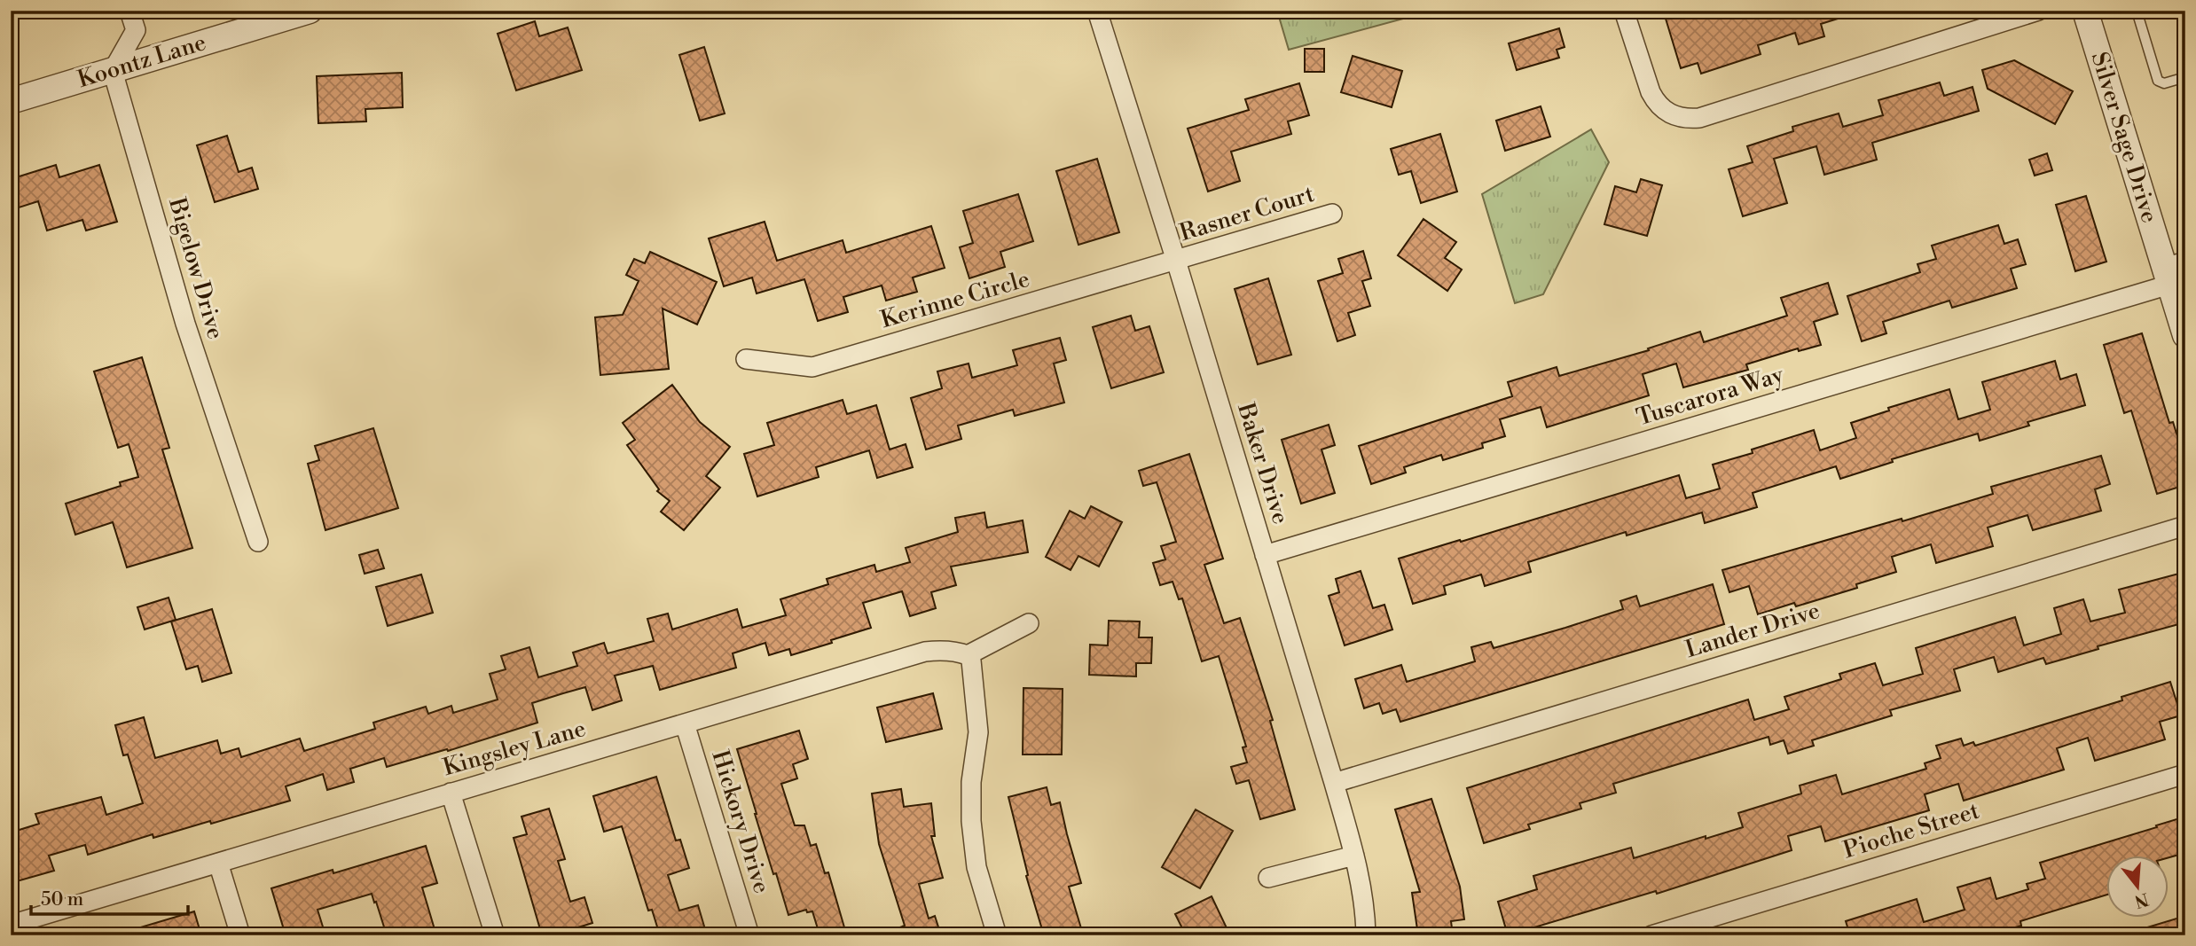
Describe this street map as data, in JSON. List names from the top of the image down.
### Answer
{
  "streets": {
    "street": [
      "Koontz Lane",
      "Silver Sage Drive",
      "Rasner Court",
      "Bigelow Drive",
      "Kerinne Circle",
      "Tuscarora Way",
      "Baker Drive",
      "Lander Drive",
      "Kingsley Lane",
      "Hickory Drive",
      "Pioche Street"
    ]
  },
  "crossings": [
    ["Koontz Lane", "Bigelow Drive"],
    ["Silver Sage Drive", "Tuscarora Way"],
    ["Rasner Court", "Kerinne Circle"],
    ["Rasner Court", "Baker Drive"],
    ["Kerinne Circle", "Baker Drive"],
    ["Tuscarora Way", "Baker Drive"],
    ["Baker Drive", "Lander Drive"],
    ["Kingsley Lane", "Hickory Drive"]
  ],
  "scale_bar": "50 m",
  "north": "bottom"
}
